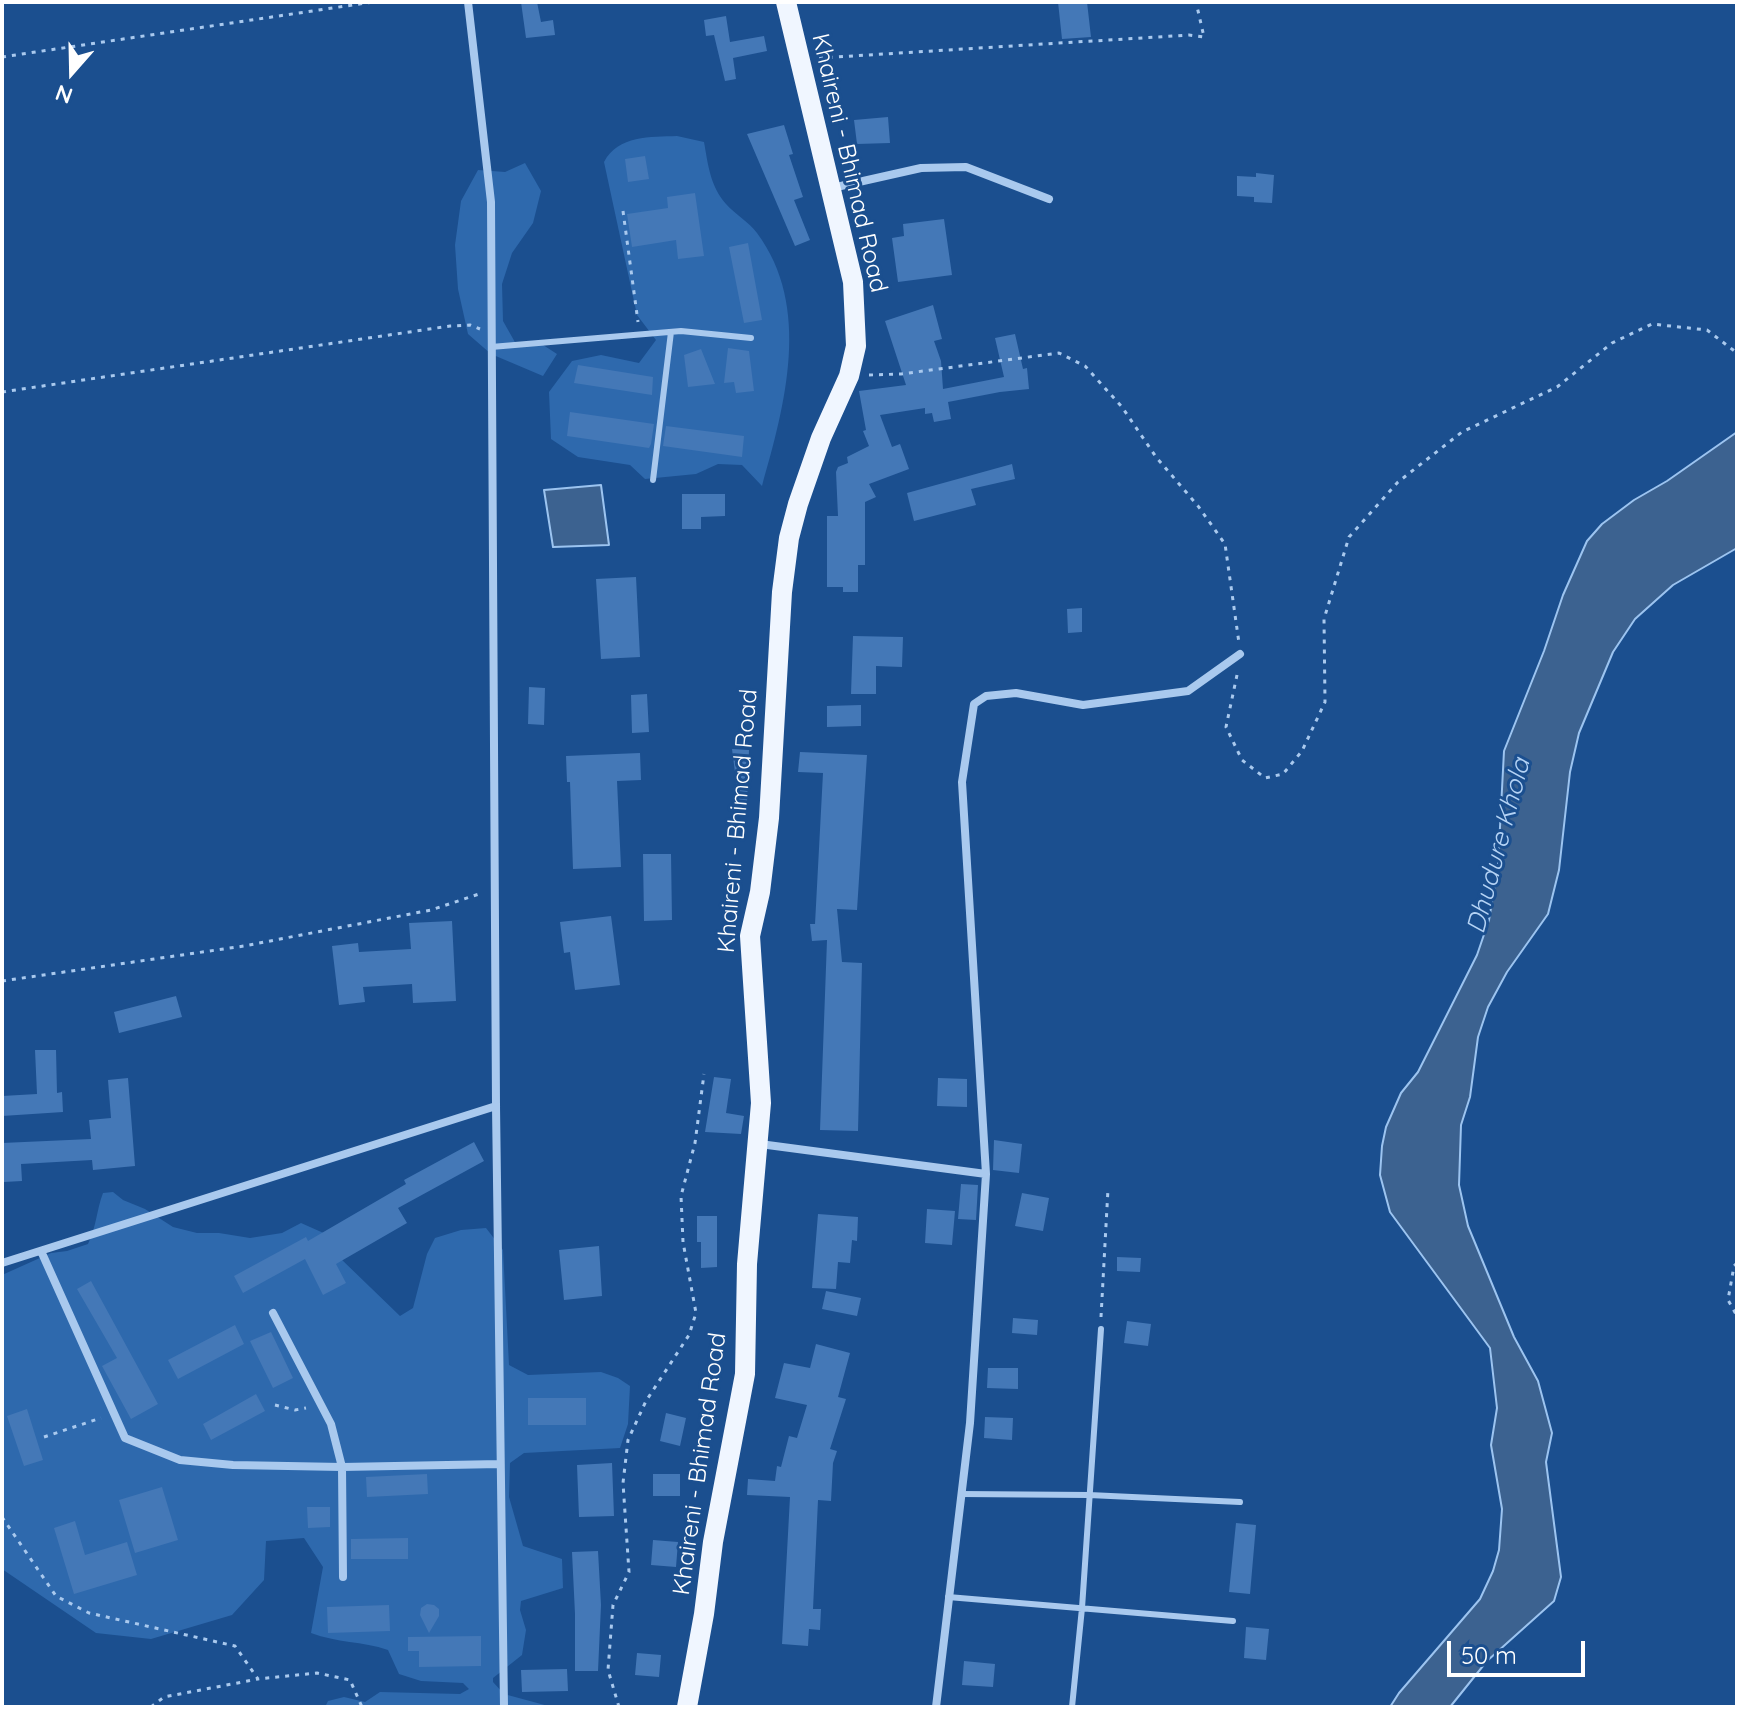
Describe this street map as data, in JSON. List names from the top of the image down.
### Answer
{
  "streets": {
    "main road": ["Khaireni - Bhimad Road"]
  },
  "water": ["Dhudure Khola"],
  "scale_bar": "50 m",
  "north": "bottom"
}
